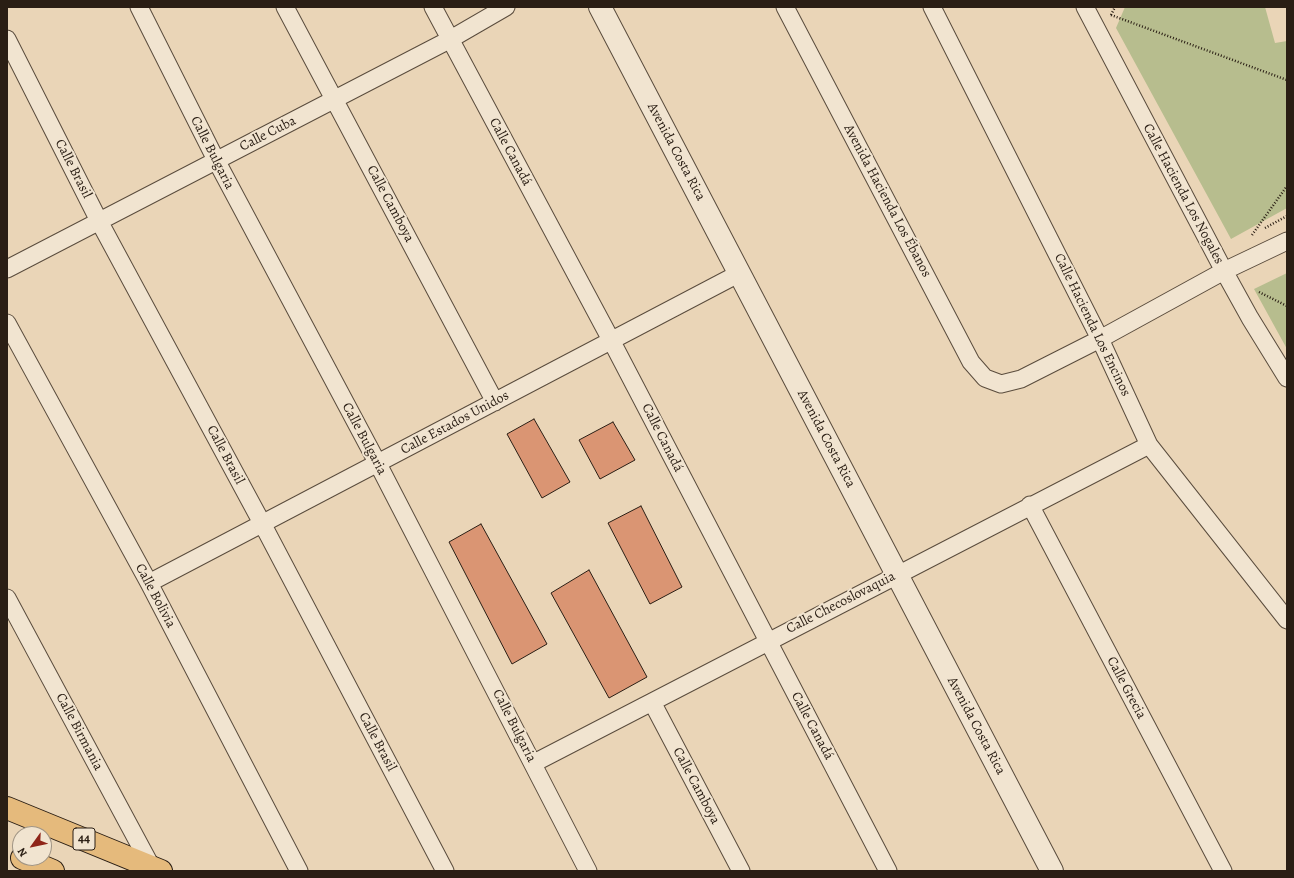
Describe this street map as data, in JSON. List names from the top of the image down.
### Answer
{
  "streets": {
    "main road": ["44"],
    "street": [
      "Calle Cuba",
      "Calle Canadá",
      "Avenida Costa Rica",
      "Calle Bulgaria",
      "Calle Brasil",
      "Calle Hacienda Los Nogales",
      "Avenida Hacienda Los Ébanos",
      "Calle Camboya",
      "Calle Hacienda Los Encinos",
      "Calle Estados Unidos",
      "Calle Bolivia",
      "Calle Checoslovaquia",
      "Calle Grecia",
      "Calle Birmania"
    ]
  },
  "crossings": [
    ["Calle Cuba", "Calle Canadá"],
    ["Calle Cuba", "Calle Bulgaria"],
    ["Calle Cuba", "Calle Brasil"],
    ["Calle Cuba", "Calle Camboya"],
    ["Calle Canadá", "Calle Estados Unidos"],
    ["Calle Canadá", "Calle Checoslovaquia"],
    ["Avenida Costa Rica", "Calle Estados Unidos"],
    ["Avenida Costa Rica", "Calle Checoslovaquia"],
    ["Calle Bulgaria", "Calle Estados Unidos"],
    ["Calle Bulgaria", "Calle Checoslovaquia"],
    ["Calle Brasil", "Calle Estados Unidos"],
    ["Avenida Hacienda Los Ébanos", "Calle Hacienda Los Encinos"],
    ["Calle Camboya", "Calle Estados Unidos"],
    ["Calle Camboya", "Calle Checoslovaquia"],
    ["Calle Hacienda Los Encinos", "Calle Checoslovaquia"],
    ["Calle Estados Unidos", "Calle Bolivia"],
    ["Calle Checoslovaquia", "Calle Grecia"],
    ["Calle Birmania", "44"]
  ],
  "north": "bottom left"
}
